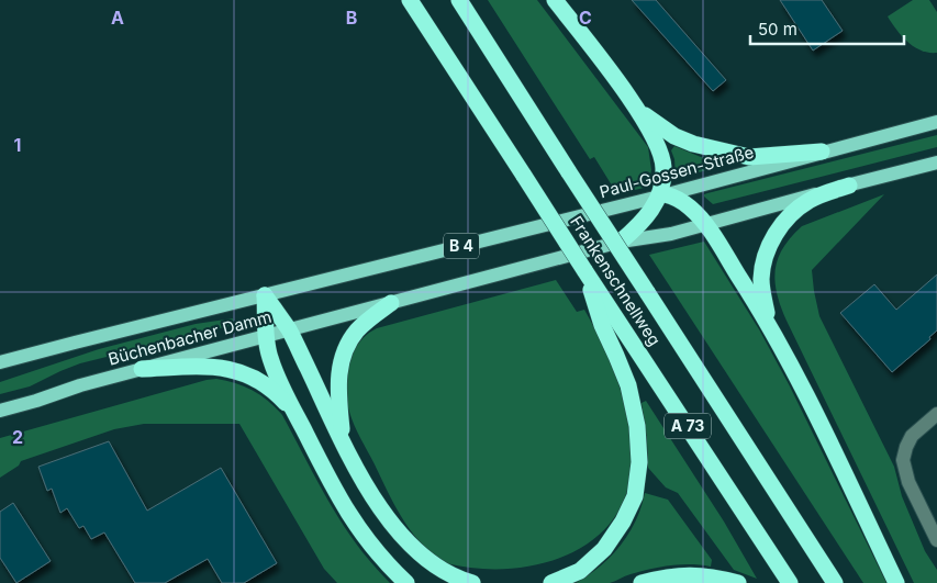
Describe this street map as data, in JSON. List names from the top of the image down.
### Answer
{
  "streets": {
    "highway": ["Frankenschnellweg", "A 73"],
    "main road": ["Paul-Gossen-Straße", "B 4", "Büchenbacher Damm"]
  },
  "crossings": [
    ["Paul-Gossen-Straße", "Büchenbacher Damm"],
    ["B 4", "Büchenbacher Damm"]
  ],
  "scale_bar": "50 m",
  "grid": {
    "columns": ["A", "B", "C"],
    "rows": ["1", "2"]
  }
}
